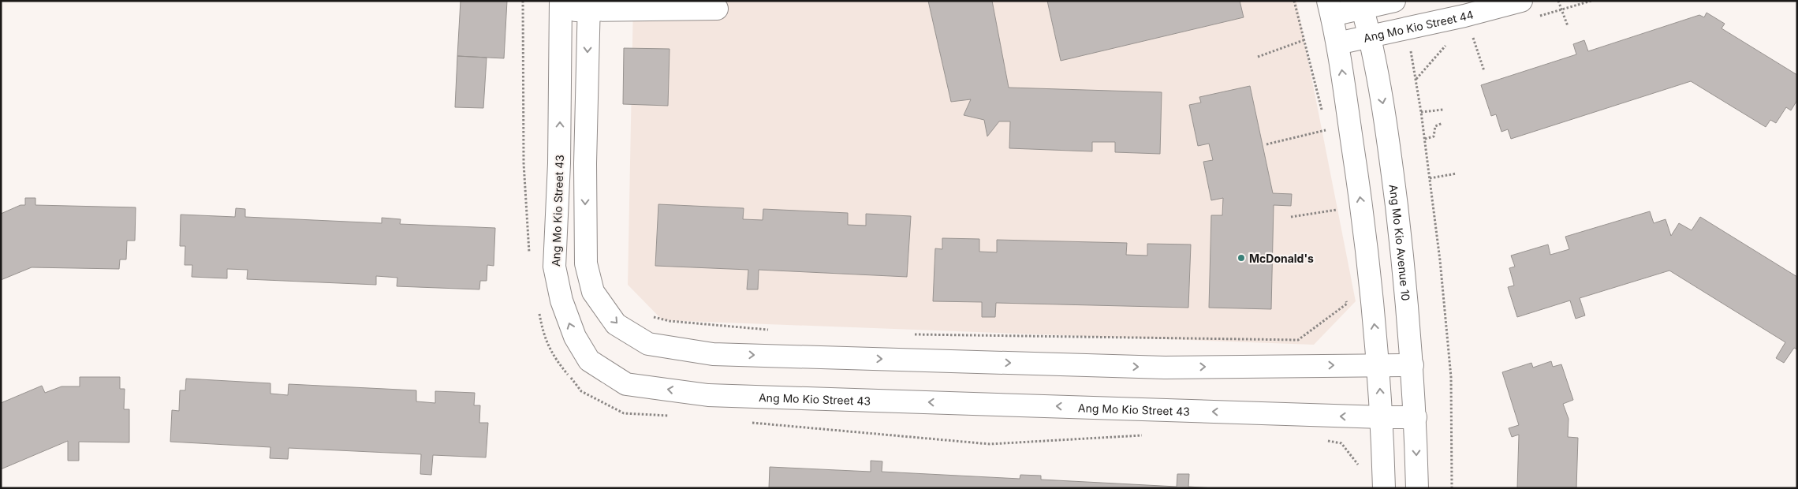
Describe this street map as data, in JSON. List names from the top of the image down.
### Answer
{
  "streets": {
    "street": ["Ang Mo Kio Street 44", "Ang Mo Kio Street 43", "Ang Mo Kio Avenue 10"]
  },
  "crossings": [
    ["Ang Mo Kio Street 44", "Ang Mo Kio Avenue 10"],
    ["Ang Mo Kio Street 43", "Ang Mo Kio Avenue 10"]
  ],
  "places": ["McDonald's"]
}
